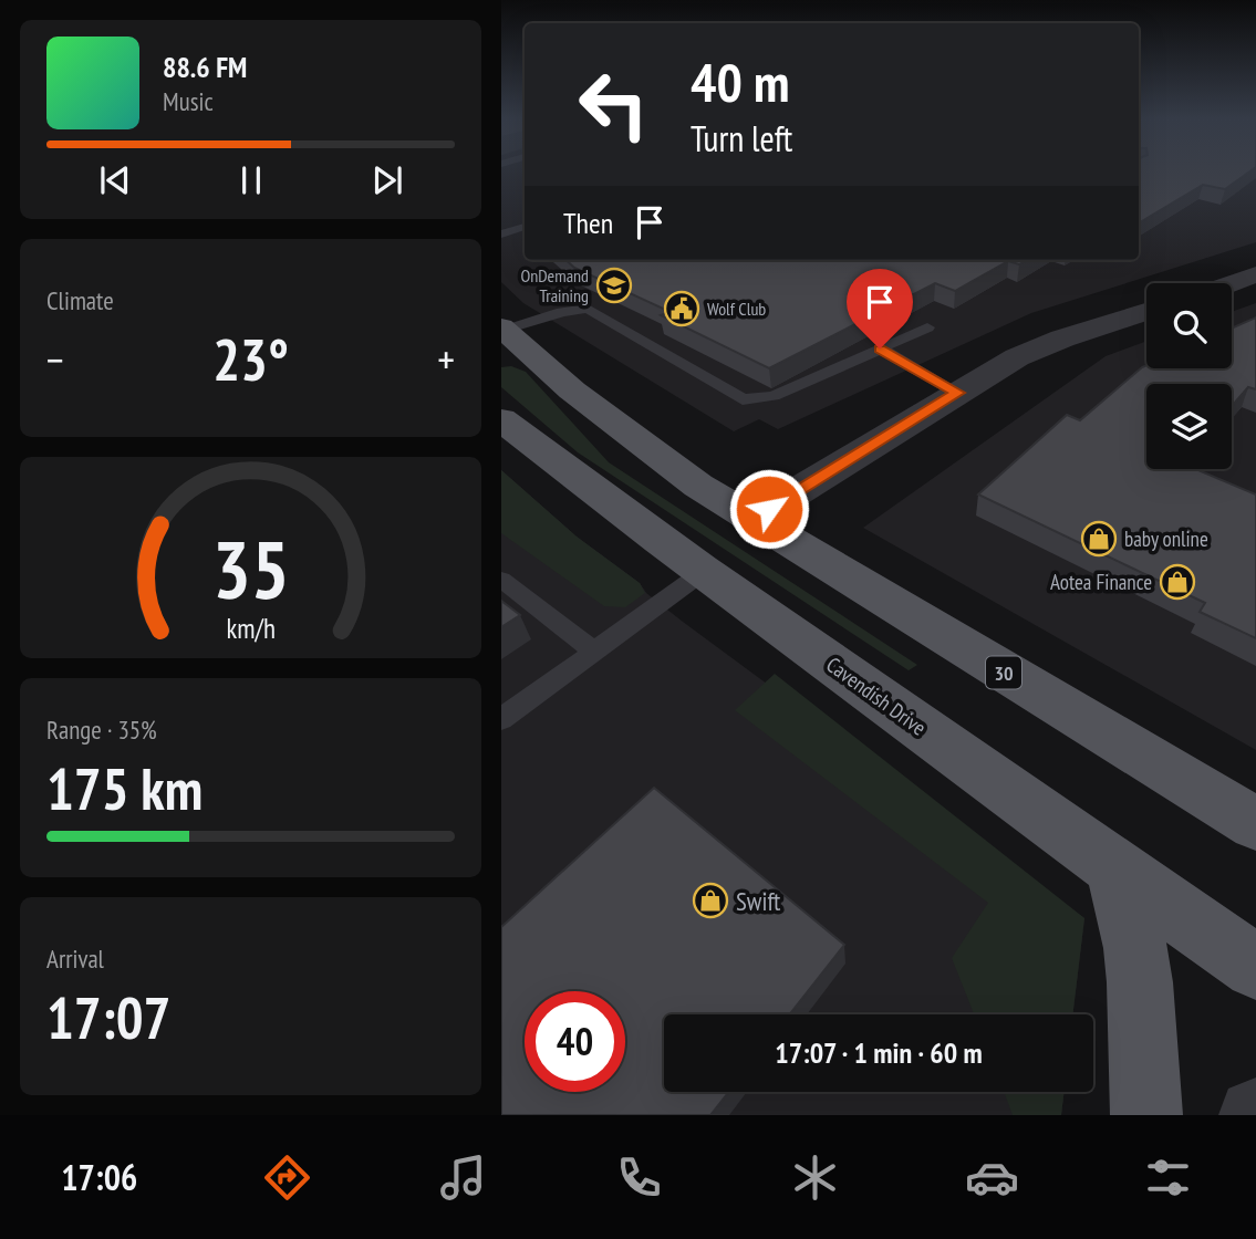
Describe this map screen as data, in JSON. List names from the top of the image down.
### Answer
{
  "streets": {
    "main road": ["30", "Cavendish Drive"]
  },
  "places": {
    "school or university": ["OnDemand Training"],
    "public building": ["Wolf Club"],
    "shop": ["baby online", "Aotea Finance", "Swift"]
  },
  "page": {
    "turn": ["40 m", "Turn left"],
    "song": ["88.6 FM", "Music"],
    "then": "Then",
    "tile": [
      "Climate",
      ["Range · 35%", "175 km"],
      ["Arrival", "17:07"]
    ],
    "heat": ["−", "23°", "+"],
    "limit": "40",
    "trip": "17:07 · 1 min · 60 m",
    "tabs": "17:06",
    "gauge": ["35", "km/h"]
  }
}
